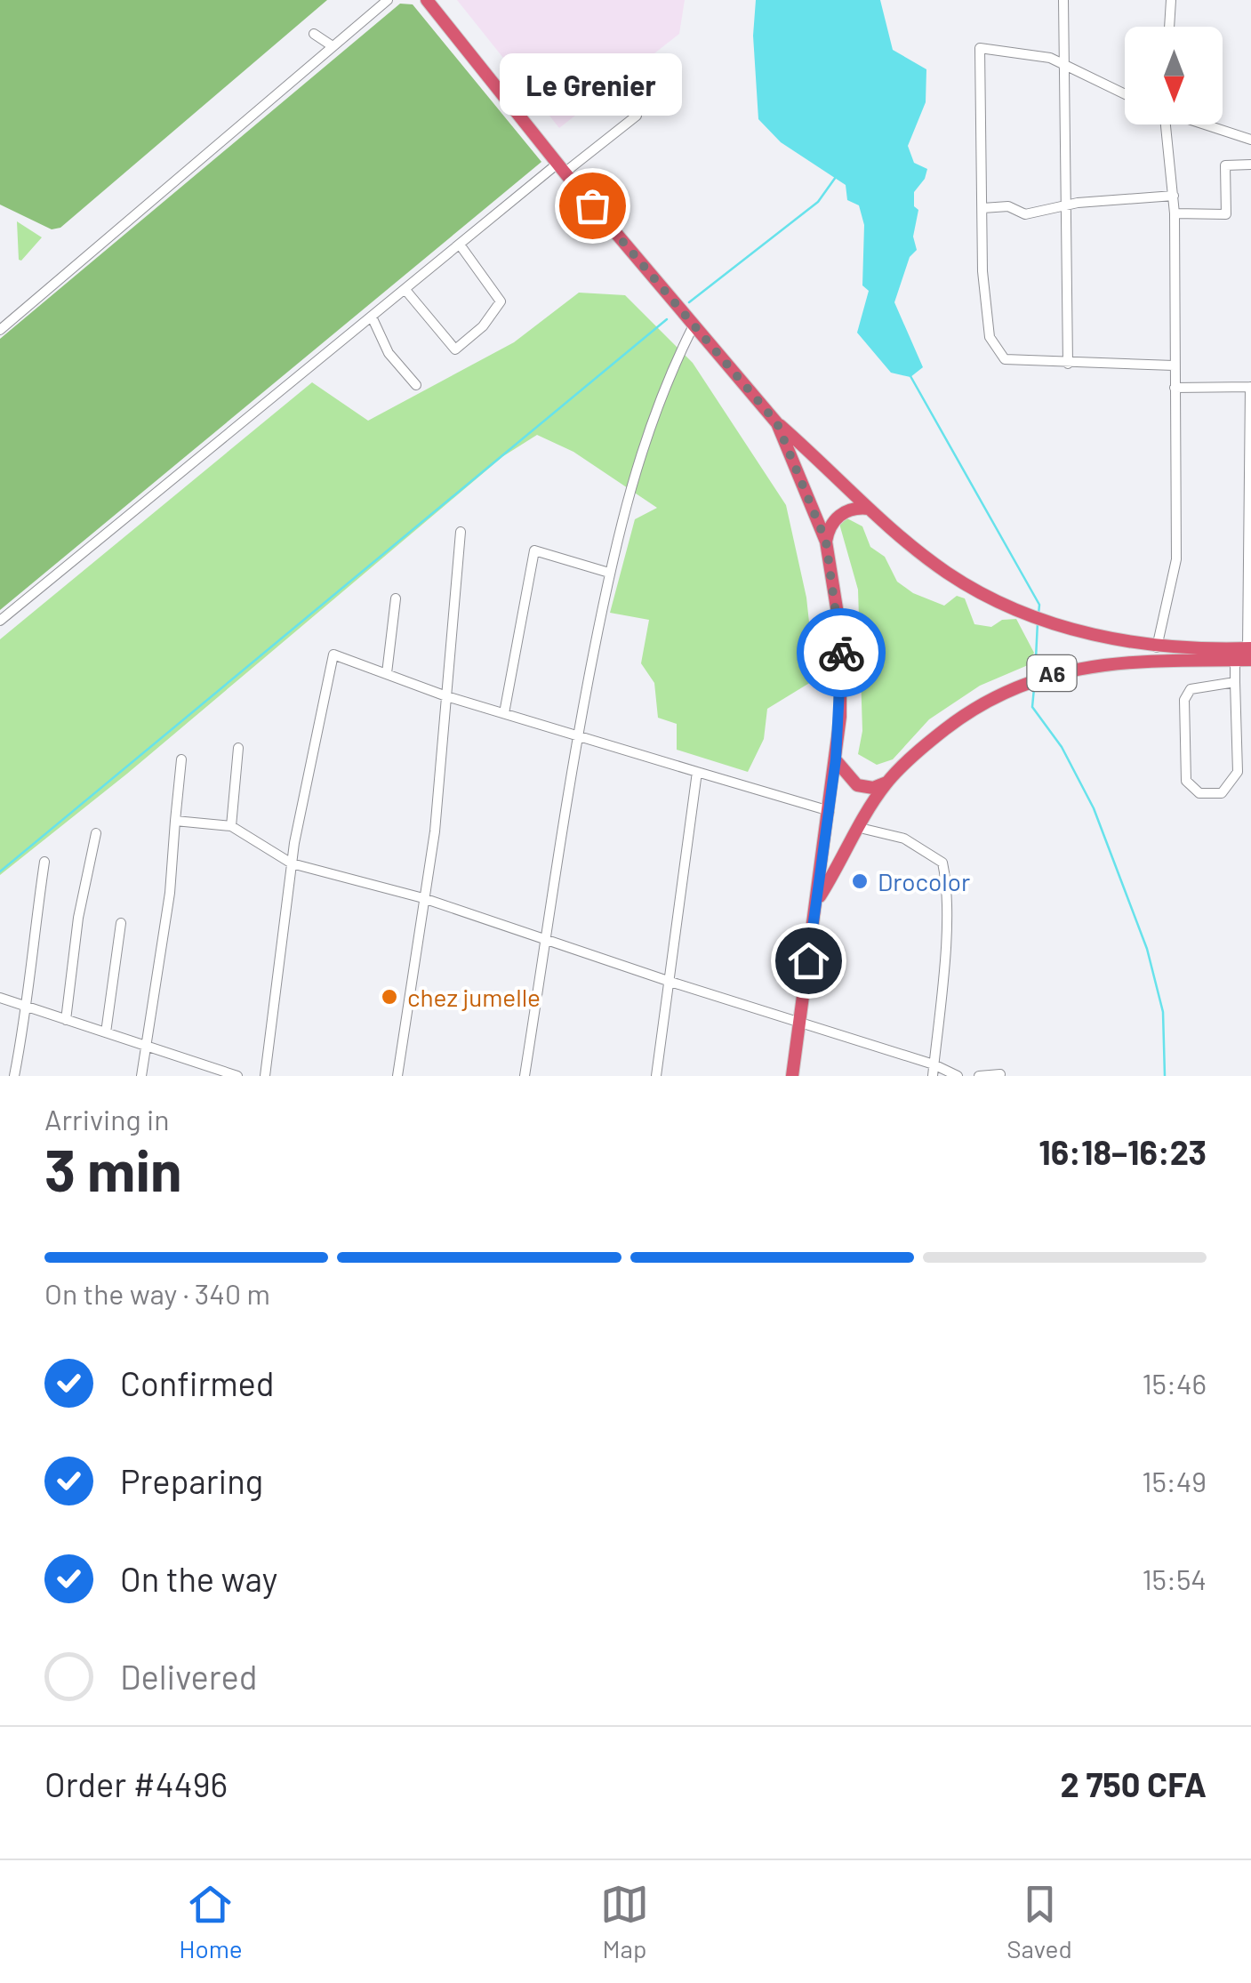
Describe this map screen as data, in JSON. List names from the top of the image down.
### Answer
{
  "streets": {
    "highway": ["A6"]
  },
  "places": ["Le Grenier", "Drocolor", "chez jumelle"],
  "north": "bottom",
  "page": {
    "bubble": "Le Grenier",
    "heading": ["3 min", "Arriving in", "16:18–16:23"],
    "panel": ["Order #4496", "2 750 CFA"],
    "bar": "On the way · 340 m",
    "list": [
      ["Confirmed", "15:46"],
      ["Preparing", "15:49"],
      ["On the way", "15:54"],
      "Delivered"
    ],
    "tabs": ["Home", "Map", "Saved"]
  }
}
